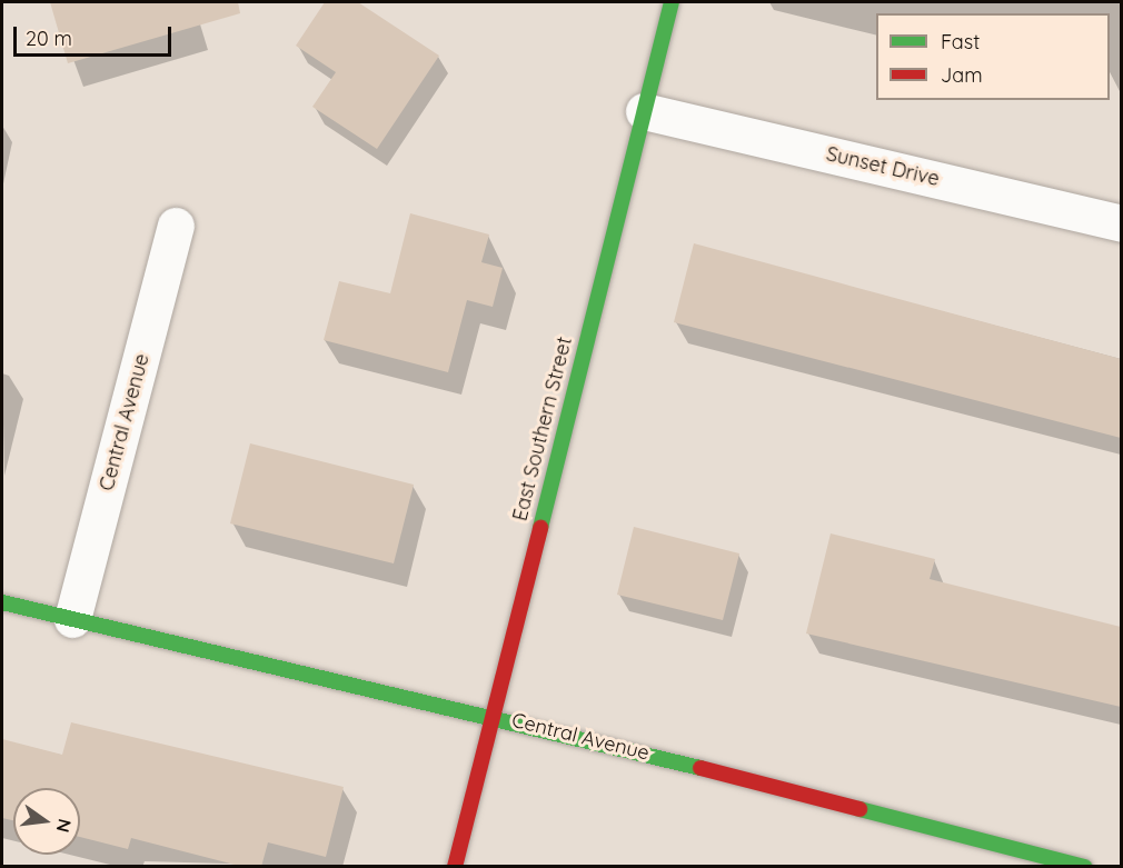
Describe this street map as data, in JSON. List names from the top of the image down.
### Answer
{
  "streets": {
    "street": ["Sunset Drive", "Central Avenue", "East Southern Street"]
  },
  "crossings": [
    ["Sunset Drive", "East Southern Street"],
    ["Central Avenue", "East Southern Street"]
  ],
  "legend": ["Fast", "Jam"],
  "scale_bar": "20 m",
  "north": "right"
}
